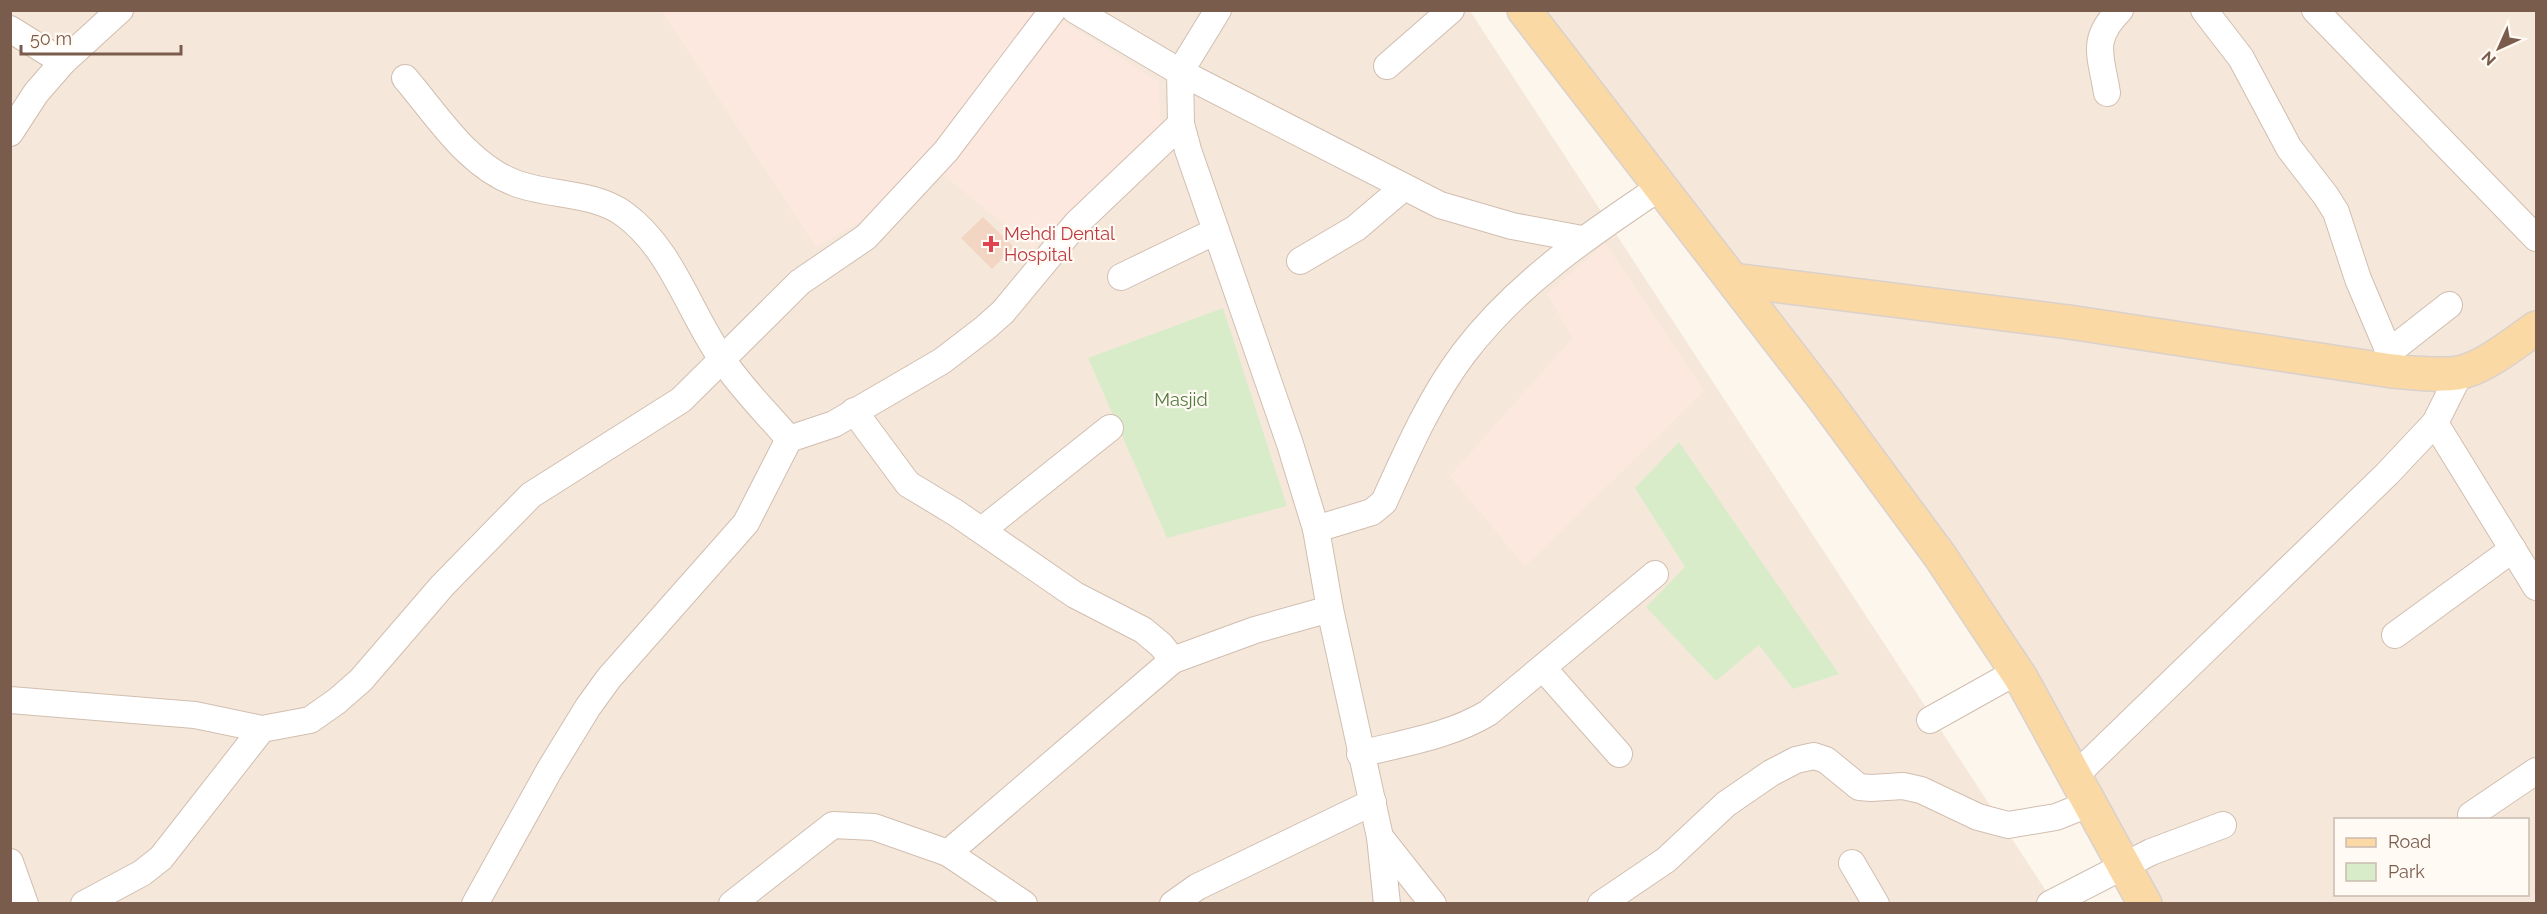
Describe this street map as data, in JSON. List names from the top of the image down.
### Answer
{
  "parks": ["Masjid"],
  "places": {
    "health": ["Mehdi Dental Hospital"]
  },
  "legend": ["Road", "Park"],
  "scale_bar": "50 m",
  "north": "bottom left"
}
